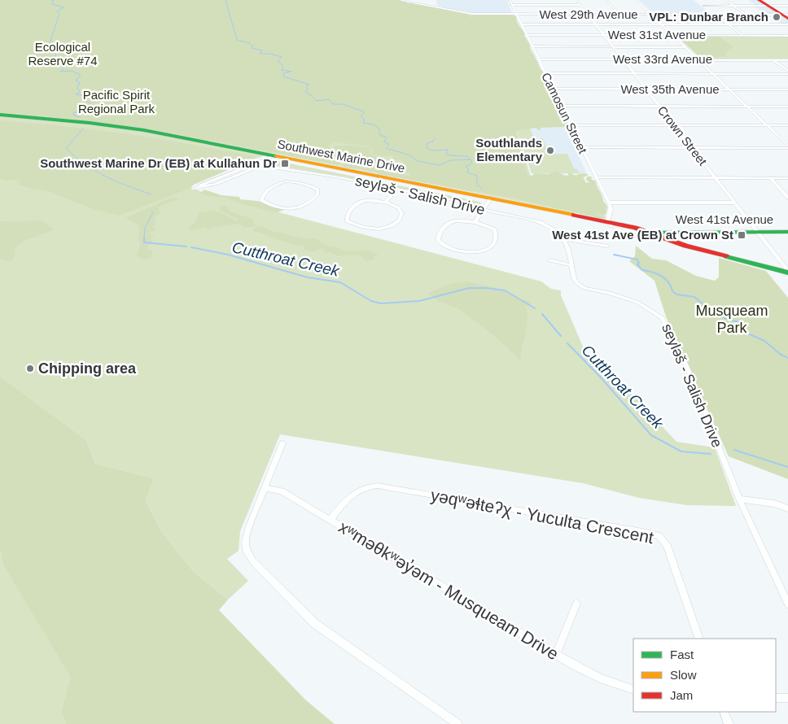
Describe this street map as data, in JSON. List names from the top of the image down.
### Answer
{
  "streets": {
    "main road": ["Southwest Marine Drive", "West 41st Avenue"],
    "street": [
      "West 29th Avenue",
      "West 31st Avenue",
      "West 33rd Avenue",
      "West 35th Avenue",
      "Camosun Street",
      "Crown Street",
      "seyləš - Salish Drive",
      "yəqʷəɬteʔχ - Yuculta Crescent",
      "xʷməθkʷəy̓əm - Musqueam Drive"
    ]
  },
  "crossings": [
    ["West 29th Avenue", "Camosun Street"],
    ["West 29th Avenue", "Crown Street"],
    ["West 31st Avenue", "Camosun Street"],
    ["West 31st Avenue", "Crown Street"],
    ["West 33rd Avenue", "Camosun Street"],
    ["West 33rd Avenue", "Crown Street"],
    ["West 35th Avenue", "Camosun Street"],
    ["West 35th Avenue", "Crown Street"],
    ["Camosun Street", "Southwest Marine Drive"],
    ["Crown Street", "Southwest Marine Drive"],
    ["Crown Street", "West 41st Avenue"],
    ["Southwest Marine Drive", "seyləš - Salish Drive"],
    ["Southwest Marine Drive", "West 41st Avenue"],
    ["yəqʷəɬteʔχ - Yuculta Crescent", "xʷməθkʷəy̓əm - Musqueam Drive"]
  ],
  "water": ["Cutthroat Creek"],
  "parks": ["Ecological Reserve #74", "Pacific Spirit Regional Park", "Musqueam Park"],
  "places": {
    "other": ["VPL: Dunbar Branch", "Southlands Elementary", "Chipping area"],
    "transit": ["Southwest Marine Dr (EB) at Kullahun Dr", "West 41st Ave (EB) at Crown St"]
  },
  "legend": ["Fast", "Slow", "Jam"]
}
